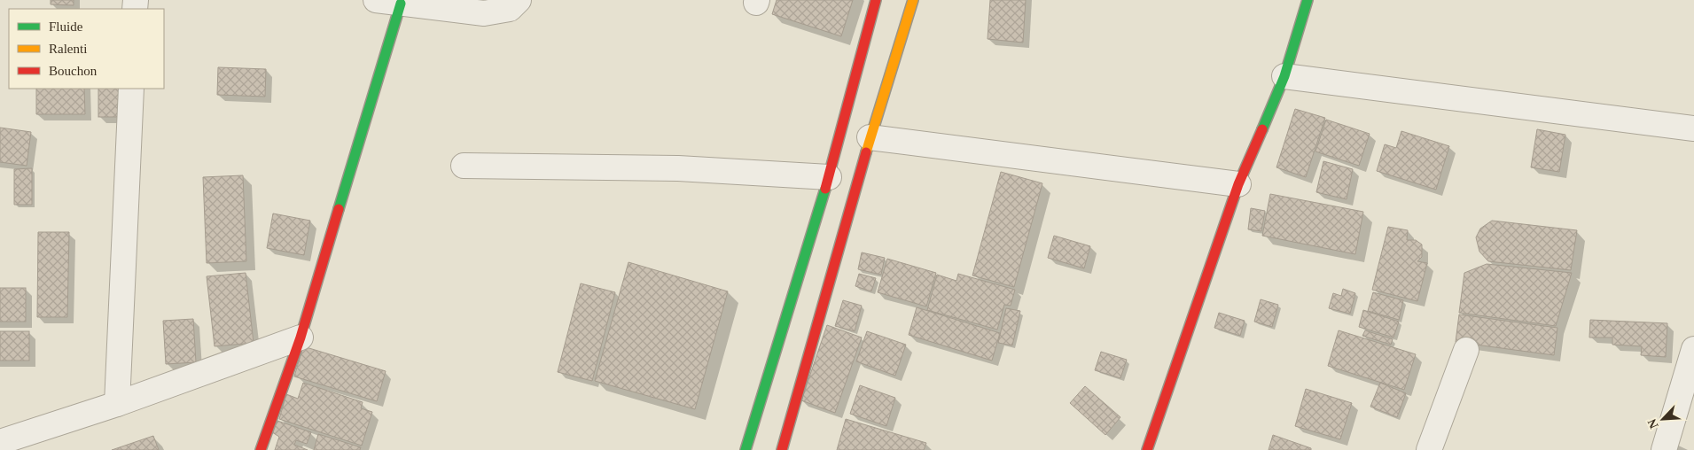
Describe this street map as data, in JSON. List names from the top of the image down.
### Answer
{
  "legend": ["Fluide", "Ralenti", "Bouchon"],
  "north": "bottom left"
}
